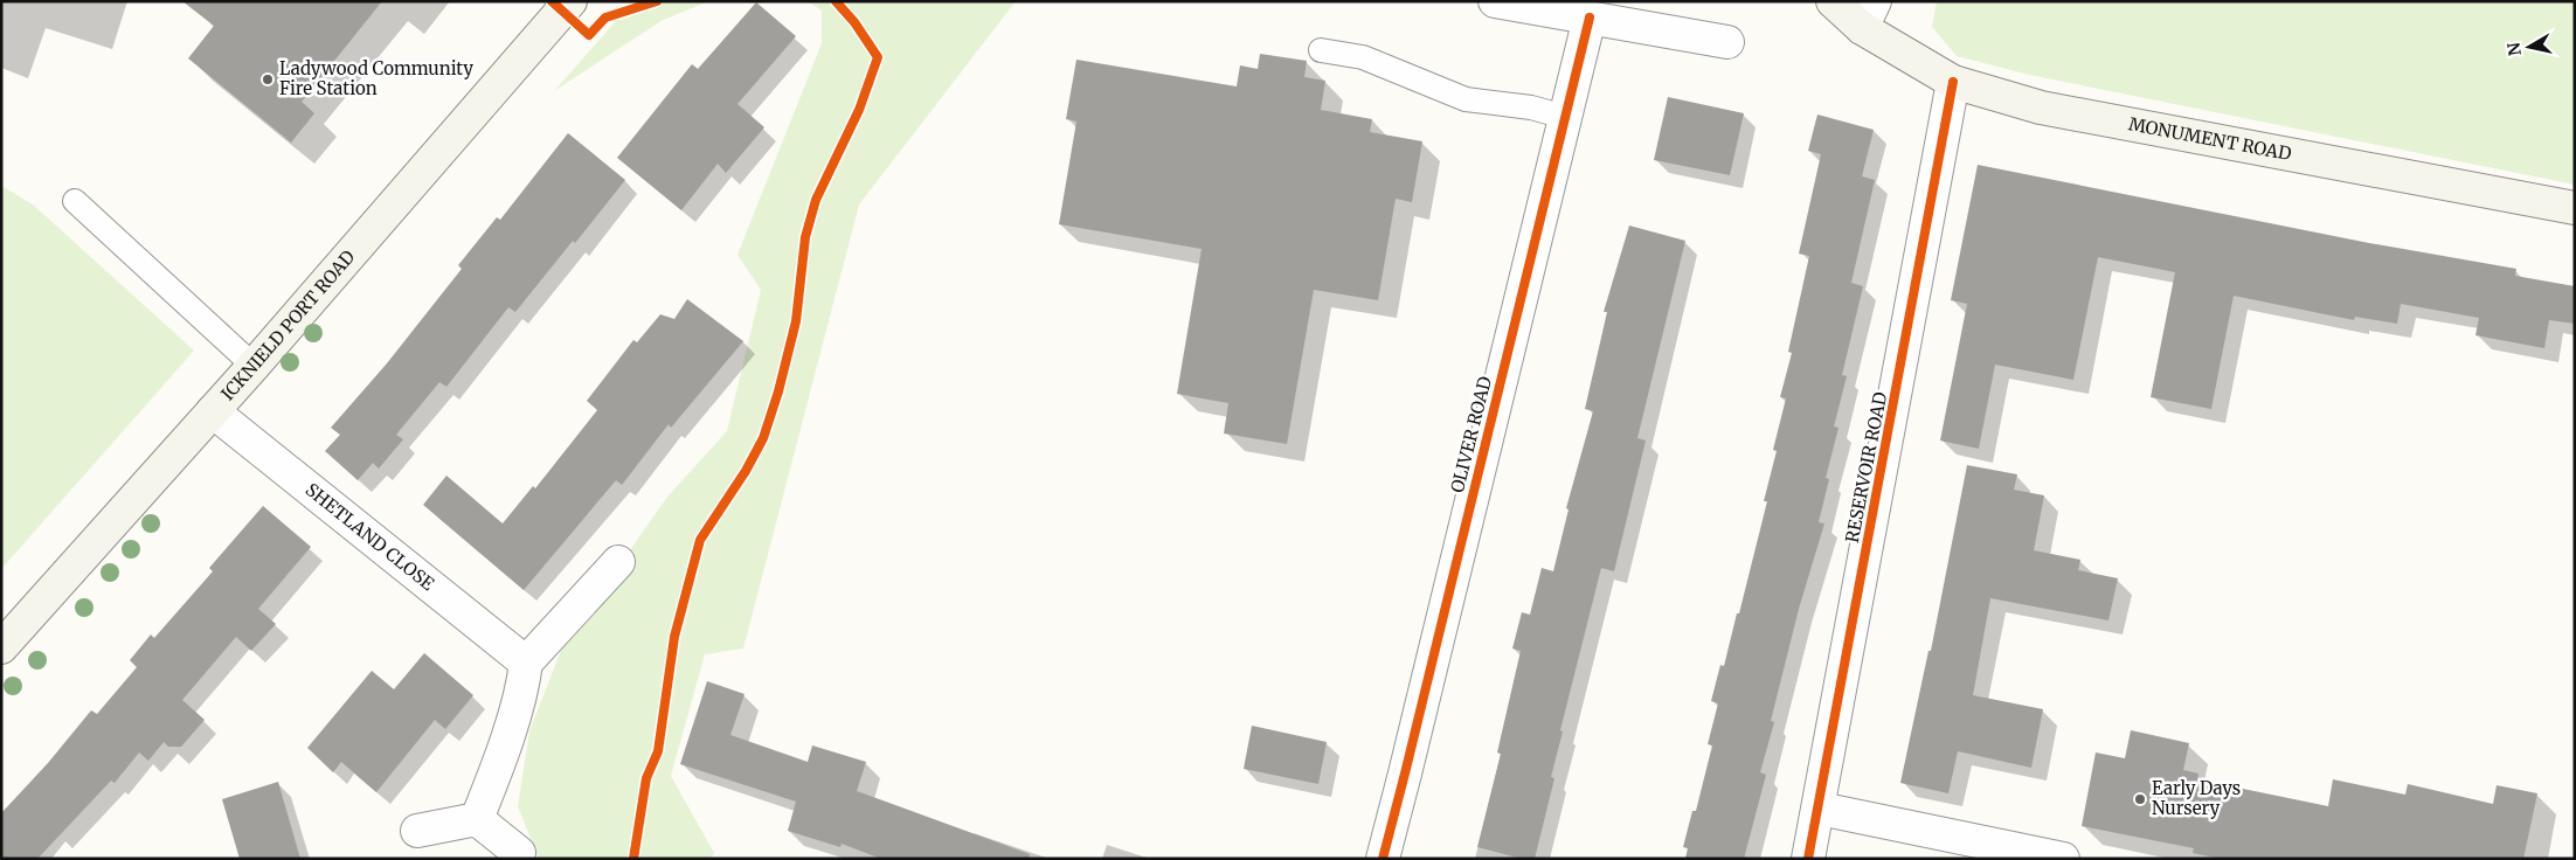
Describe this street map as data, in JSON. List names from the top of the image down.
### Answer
{
  "streets": {
    "main road": ["MONUMENT ROAD", "ICKNIELD PORT ROAD"],
    "street": ["OLIVER ROAD", "RESERVOIR ROAD", "SHETLAND CLOSE"]
  },
  "crossings": [
    ["MONUMENT ROAD", "RESERVOIR ROAD"],
    ["ICKNIELD PORT ROAD", "SHETLAND CLOSE"]
  ],
  "places": ["Ladywood Community Fire Station", "Early Days Nursery"],
  "north": "left"
}
